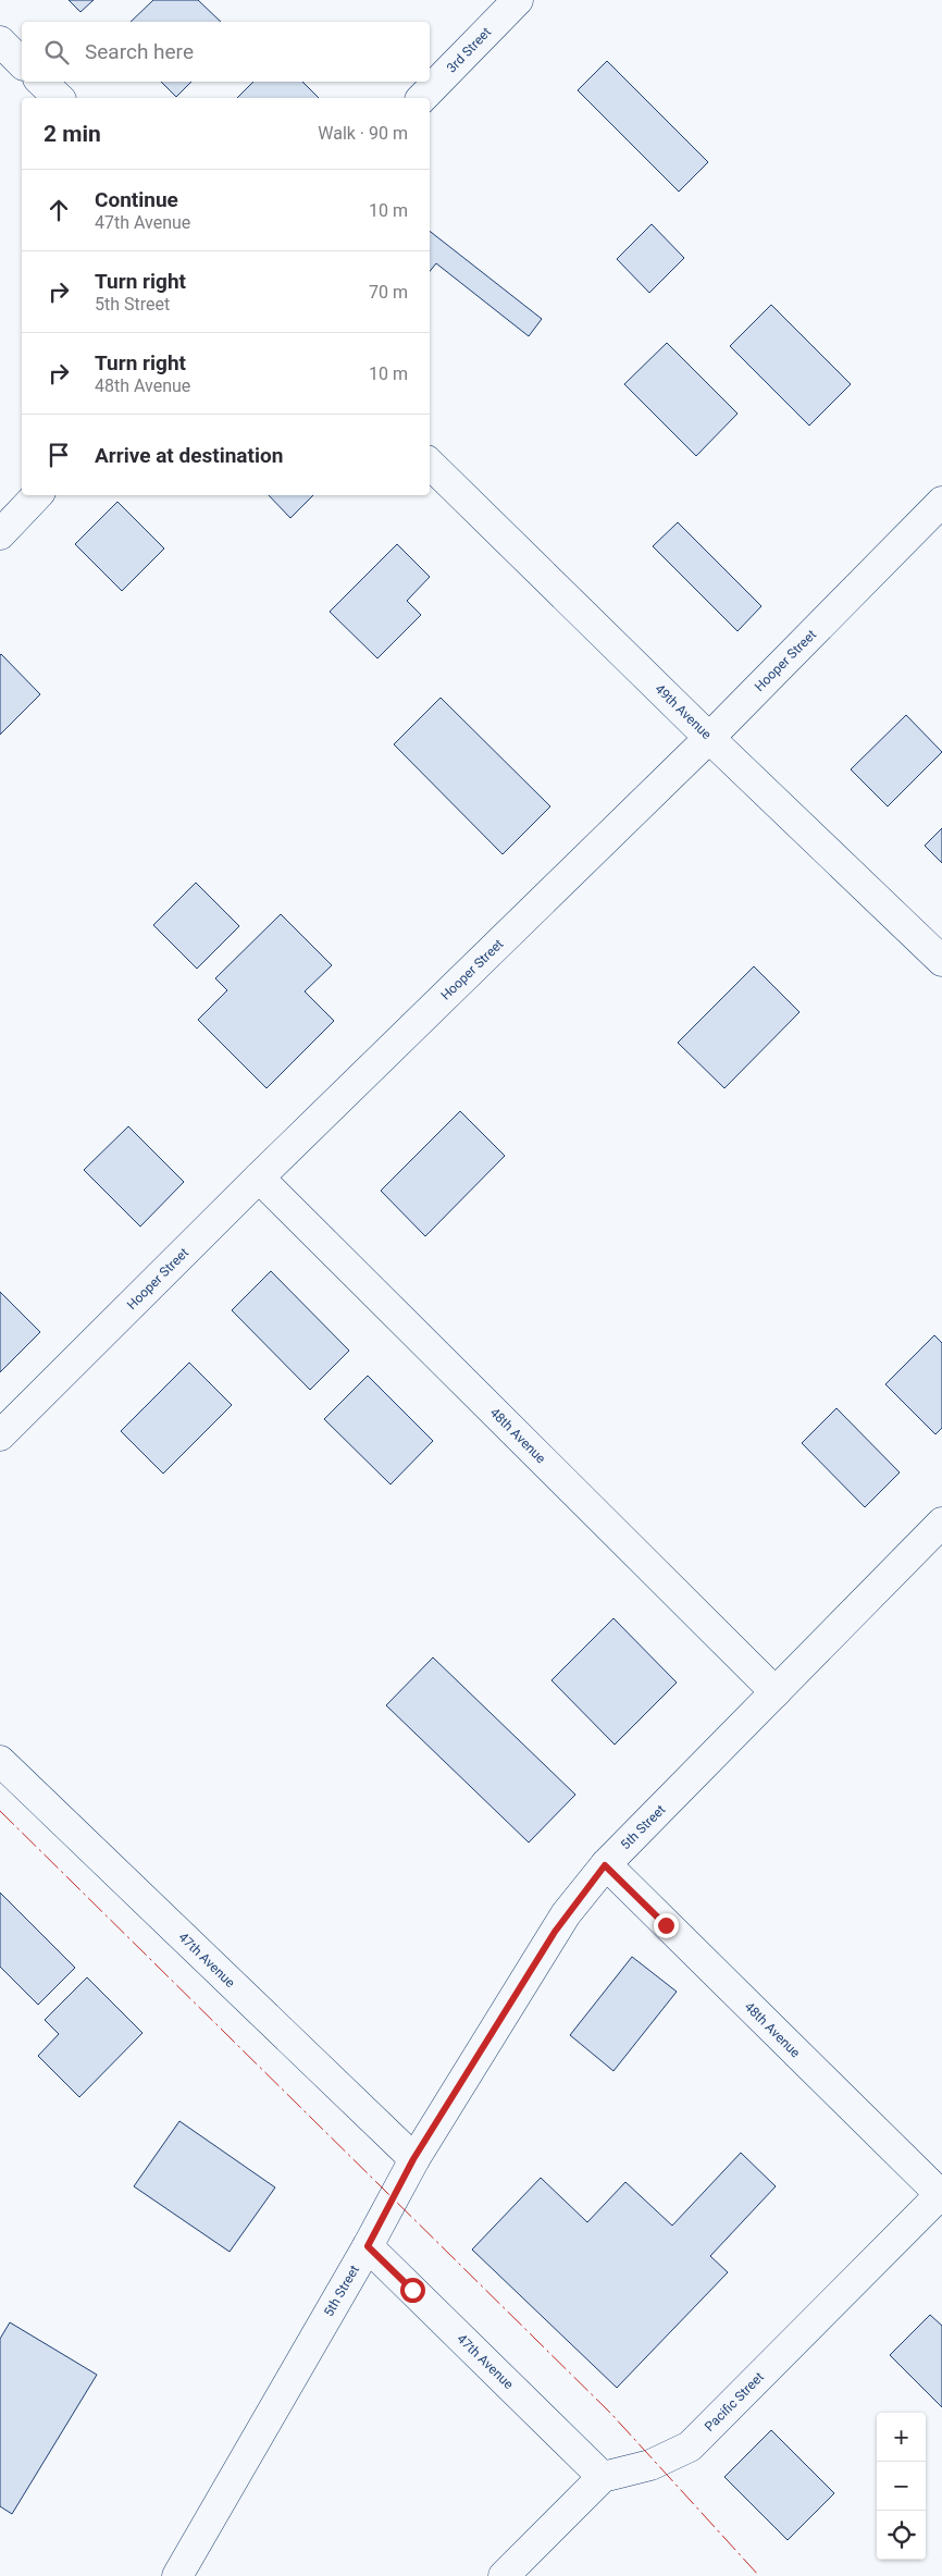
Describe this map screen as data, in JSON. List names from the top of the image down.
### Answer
{
  "streets": {
    "street": [
      "3rd Street",
      "Hooper Street",
      "49th Avenue",
      "48th Avenue",
      "5th Street",
      "47th Avenue",
      "Pacific Street"
    ]
  },
  "crossings": [
    ["Hooper Street", "49th Avenue"],
    ["Hooper Street", "48th Avenue"],
    ["48th Avenue", "5th Street"],
    ["48th Avenue", "Pacific Street"],
    ["5th Street", "47th Avenue"],
    ["47th Avenue", "Pacific Street"]
  ],
  "page": {
    "search": "Search here",
    "heading": ["2 min", "Walk · 90 m"],
    "list": [
      ["Continue", "47th Avenue", "10 m"],
      ["Turn right", "5th Street", "70 m"],
      ["Turn right", "48th Avenue", "10 m"],
      "Arrive at destination"
    ],
    "map_buttons": ["+", "−"]
  }
}
